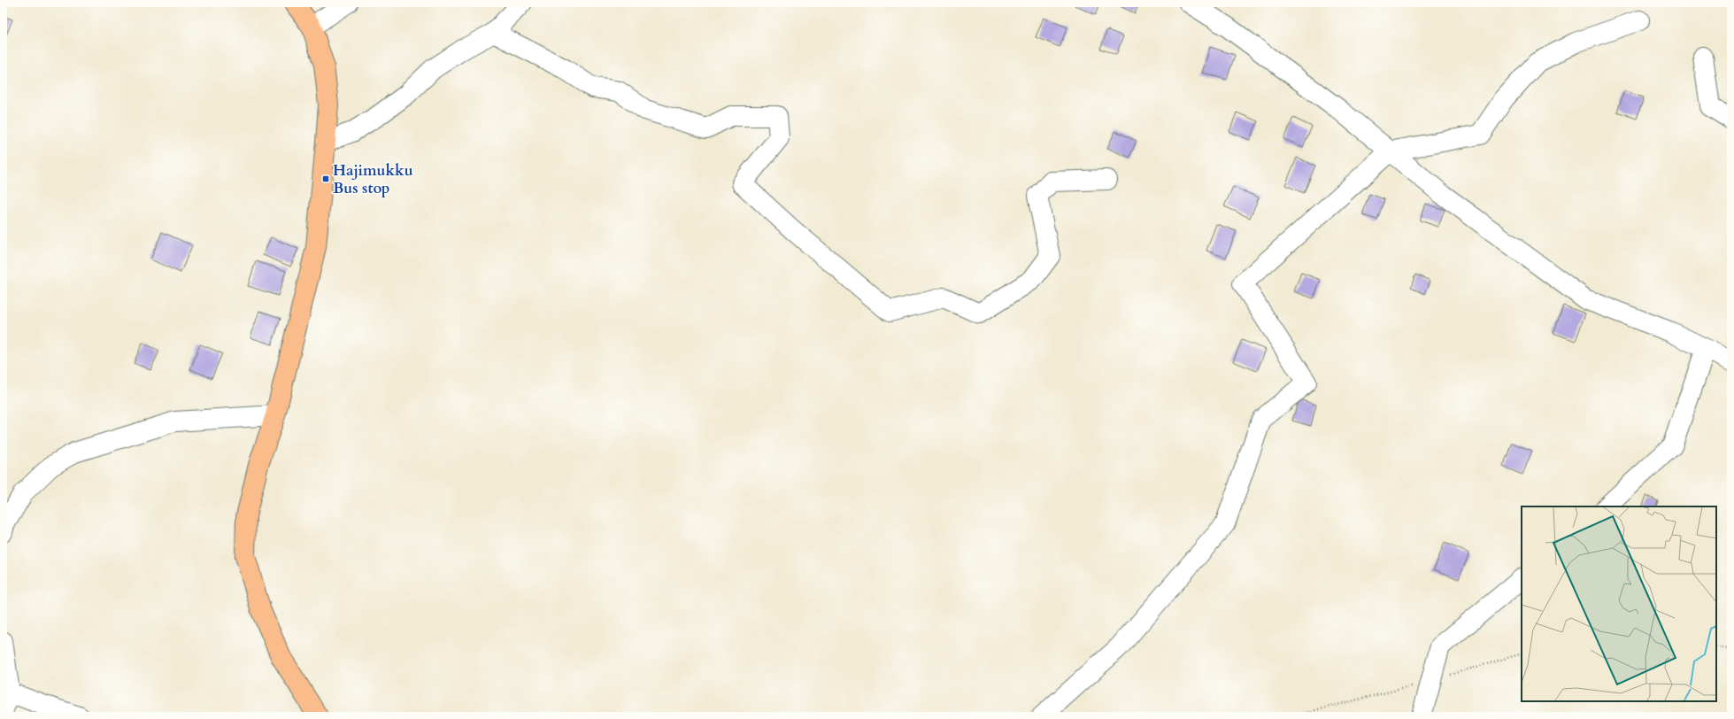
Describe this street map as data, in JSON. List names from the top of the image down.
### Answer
{
  "places": {
    "transit": ["Hajimukku Bus stop"]
  }
}
